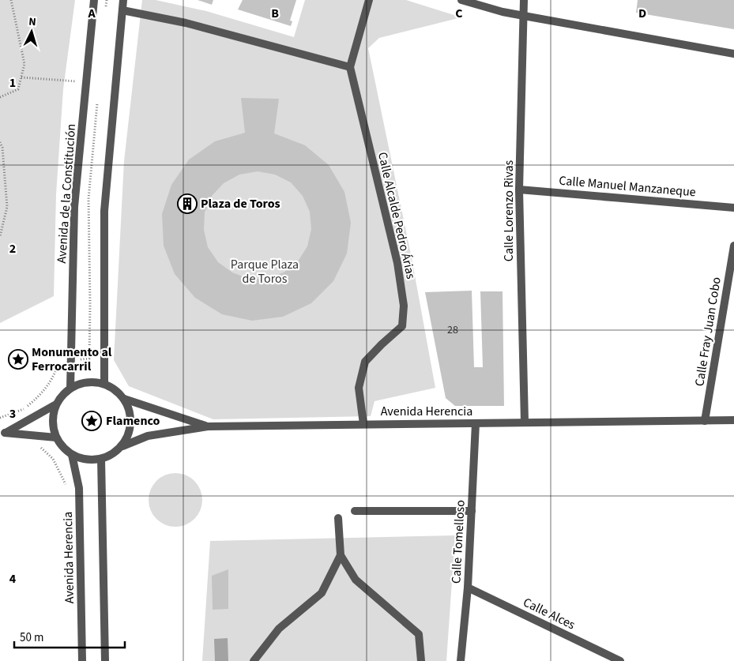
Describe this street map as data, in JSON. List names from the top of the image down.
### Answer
{
  "streets": {
    "street": [
      "Calle Manuel Manzaneque",
      "Avenida de la Constitución",
      "Calle Lorenzo Rivas",
      "Calle Alcalde Pedro Árias",
      "Calle Fray Juan Cobo",
      "Avenida Herencia",
      "Calle Tomelloso",
      "Calle Alces"
    ]
  },
  "crossings": [
    ["Calle Manuel Manzaneque", "Calle Lorenzo Rivas"],
    ["Avenida de la Constitución", "Avenida Herencia"],
    ["Calle Lorenzo Rivas", "Avenida Herencia"],
    ["Calle Alcalde Pedro Árias", "Avenida Herencia"],
    ["Calle Fray Juan Cobo", "Avenida Herencia"],
    ["Avenida Herencia", "Calle Tomelloso"],
    ["Calle Tomelloso", "Calle Alces"]
  ],
  "parks": ["Parque Plaza de Toros"],
  "places": {
    "building": ["Plaza de Toros"],
    "place": ["Monumento al Ferrocarril", "Flamenco"]
  },
  "house_numbers": ["28"],
  "scale_bar": "50 m",
  "north": "top",
  "grid": {
    "columns": [
      "A",
      "B",
      "C",
      "D"
    ],
    "rows": [
      "1",
      "2",
      "3",
      "4"
    ]
  }
}
